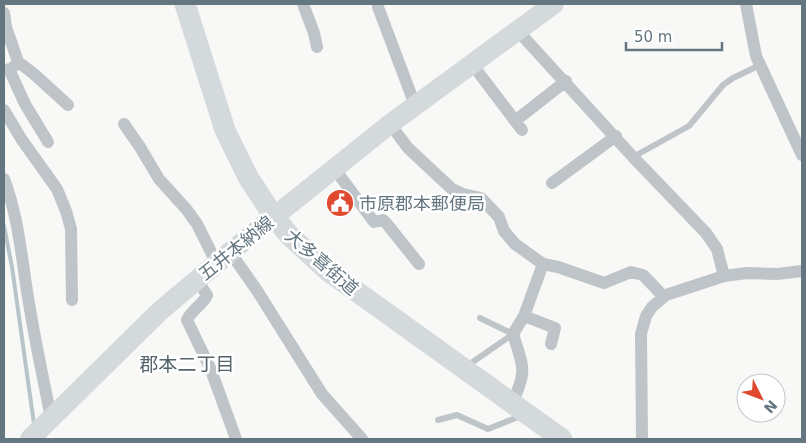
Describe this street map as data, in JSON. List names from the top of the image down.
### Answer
{
  "streets": {
    "highway": ["大多喜街道"],
    "main road": ["五井本納線"]
  },
  "crossings": [
    ["五井本納線", "大多喜街道"]
  ],
  "districts": ["郡本二丁目"],
  "places": {
    "public building": ["市原郡本郵便局"]
  },
  "scale_bar": "50 m",
  "north": "bottom right"
}
